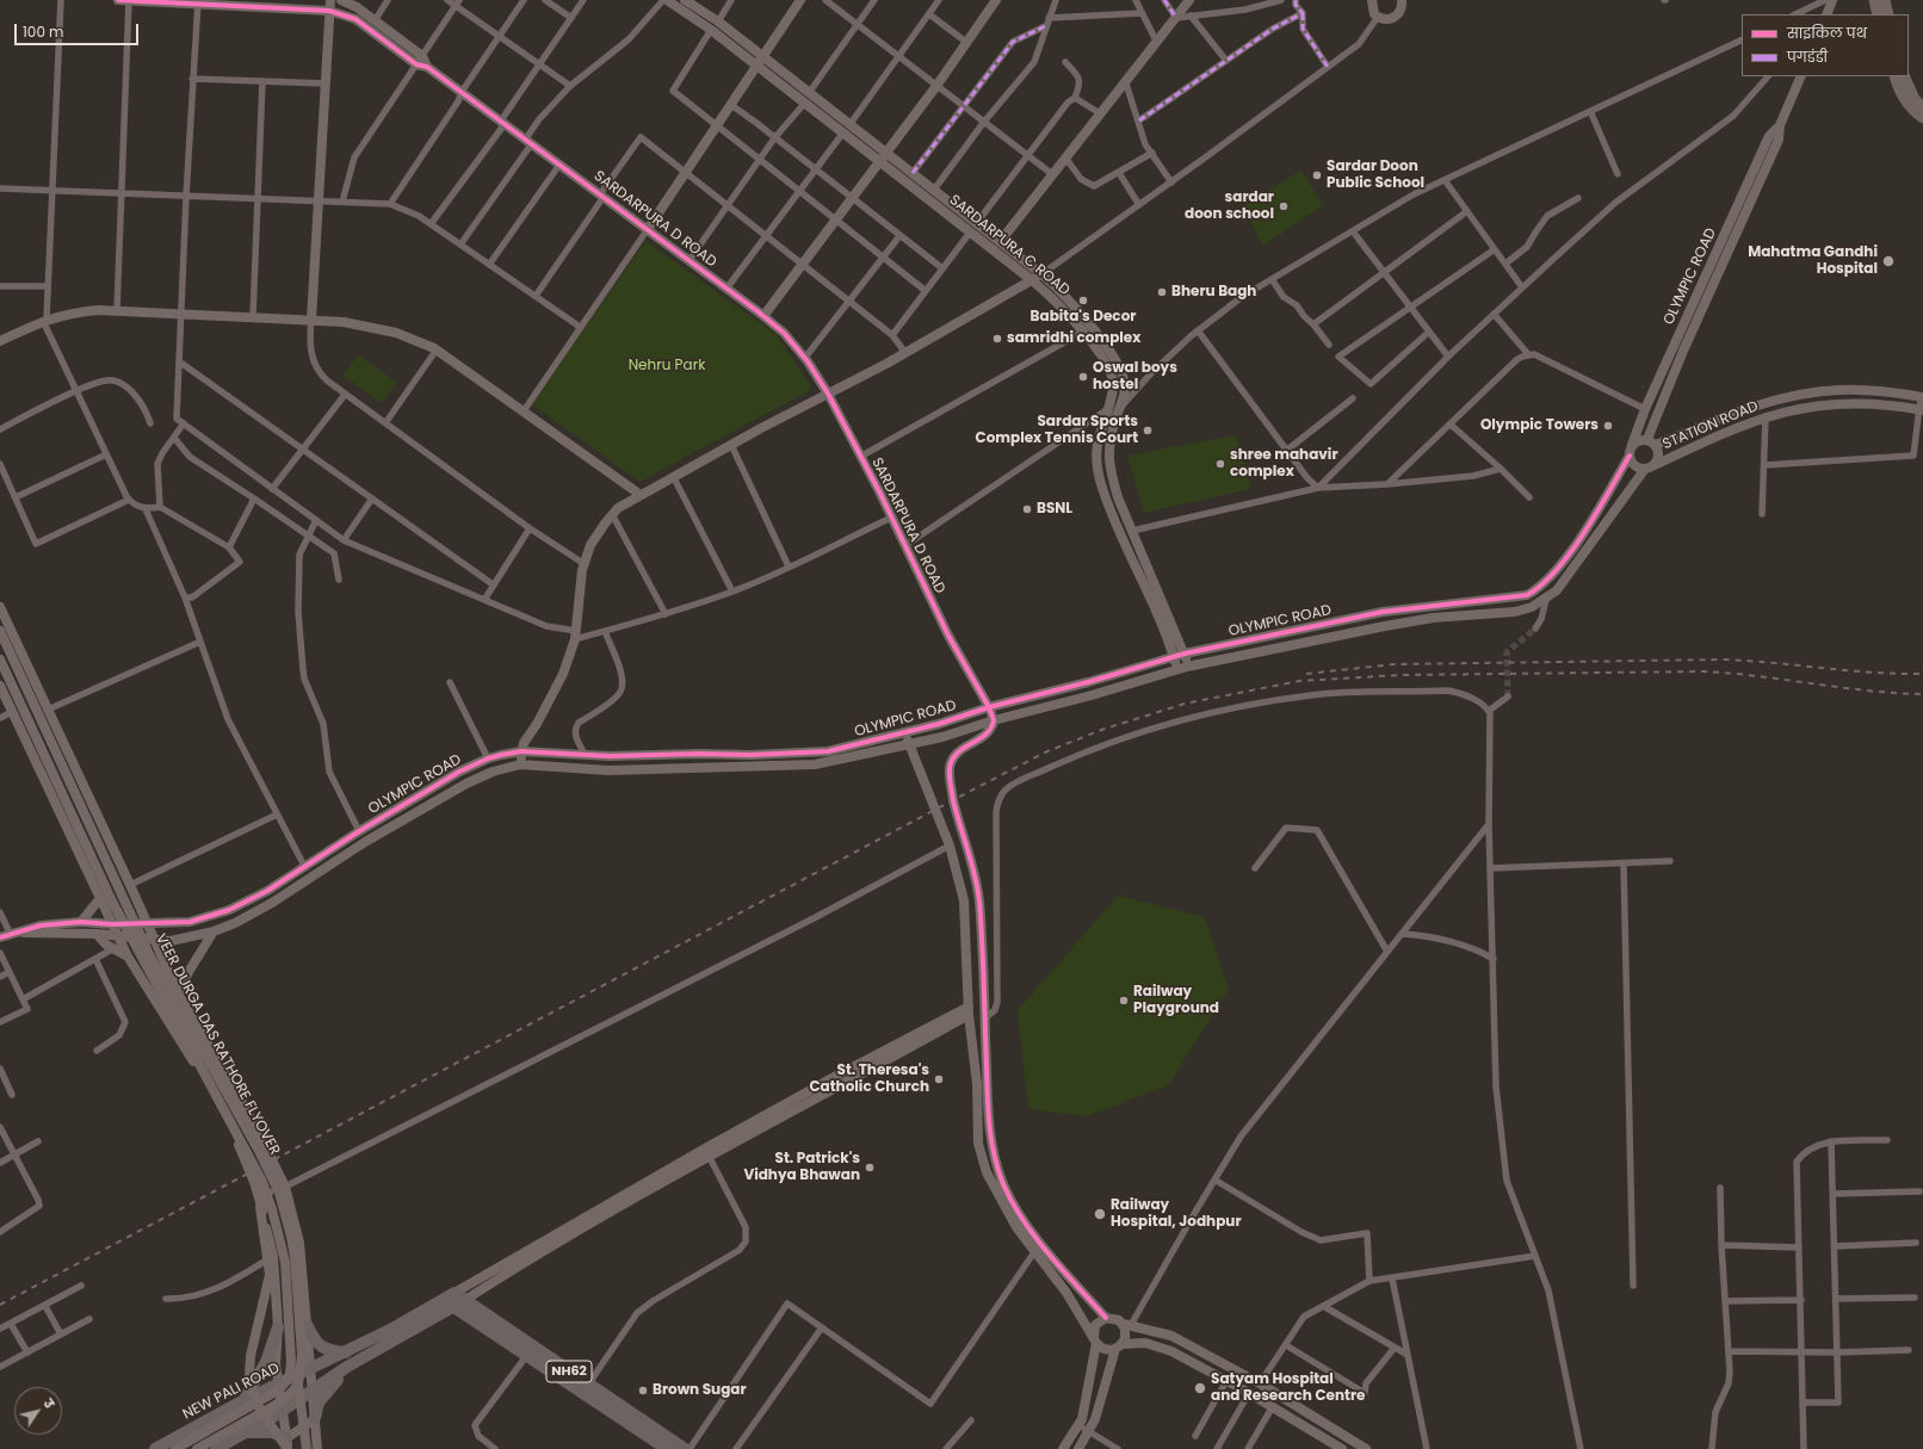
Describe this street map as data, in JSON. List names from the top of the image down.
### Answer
{
  "streets": {
    "highway": ["NH62", "NEW PALI ROAD"],
    "street": [
      "SARDARPURA D ROAD",
      "SARDARPURA C ROAD",
      "OLYMPIC ROAD",
      "STATION ROAD",
      "VEER DURGA DAS RATHORE FLYOVER"
    ]
  },
  "crossings": [
    ["SARDARPURA D ROAD", "OLYMPIC ROAD"],
    ["SARDARPURA C ROAD", "OLYMPIC ROAD"],
    ["OLYMPIC ROAD", "STATION ROAD"],
    ["NH62", "NEW PALI ROAD"]
  ],
  "parks": ["Nehru Park"],
  "places": [
    "Sardar Doon Public School",
    "sardar doon school",
    "Mahatma Gandhi Hospital",
    "Bheru Bagh",
    "Babita's Decor",
    "samridhi complex",
    "Oswal boys hostel",
    "Olympic Towers",
    "Sardar Sports Complex Tennis Court",
    "shree mahavir complex",
    "BSNL",
    "Railway Playground",
    "St. Theresa's Catholic Church",
    "St. Patrick's Vidhya Bhawan",
    "Railway Hospital, Jodhpur",
    "Satyam Hospital and Research Centre",
    "Brown Sugar"
  ],
  "legend": ["साइकिल पथ", "पगडंडी"],
  "scale_bar": "100 m",
  "north": "top right"
}
